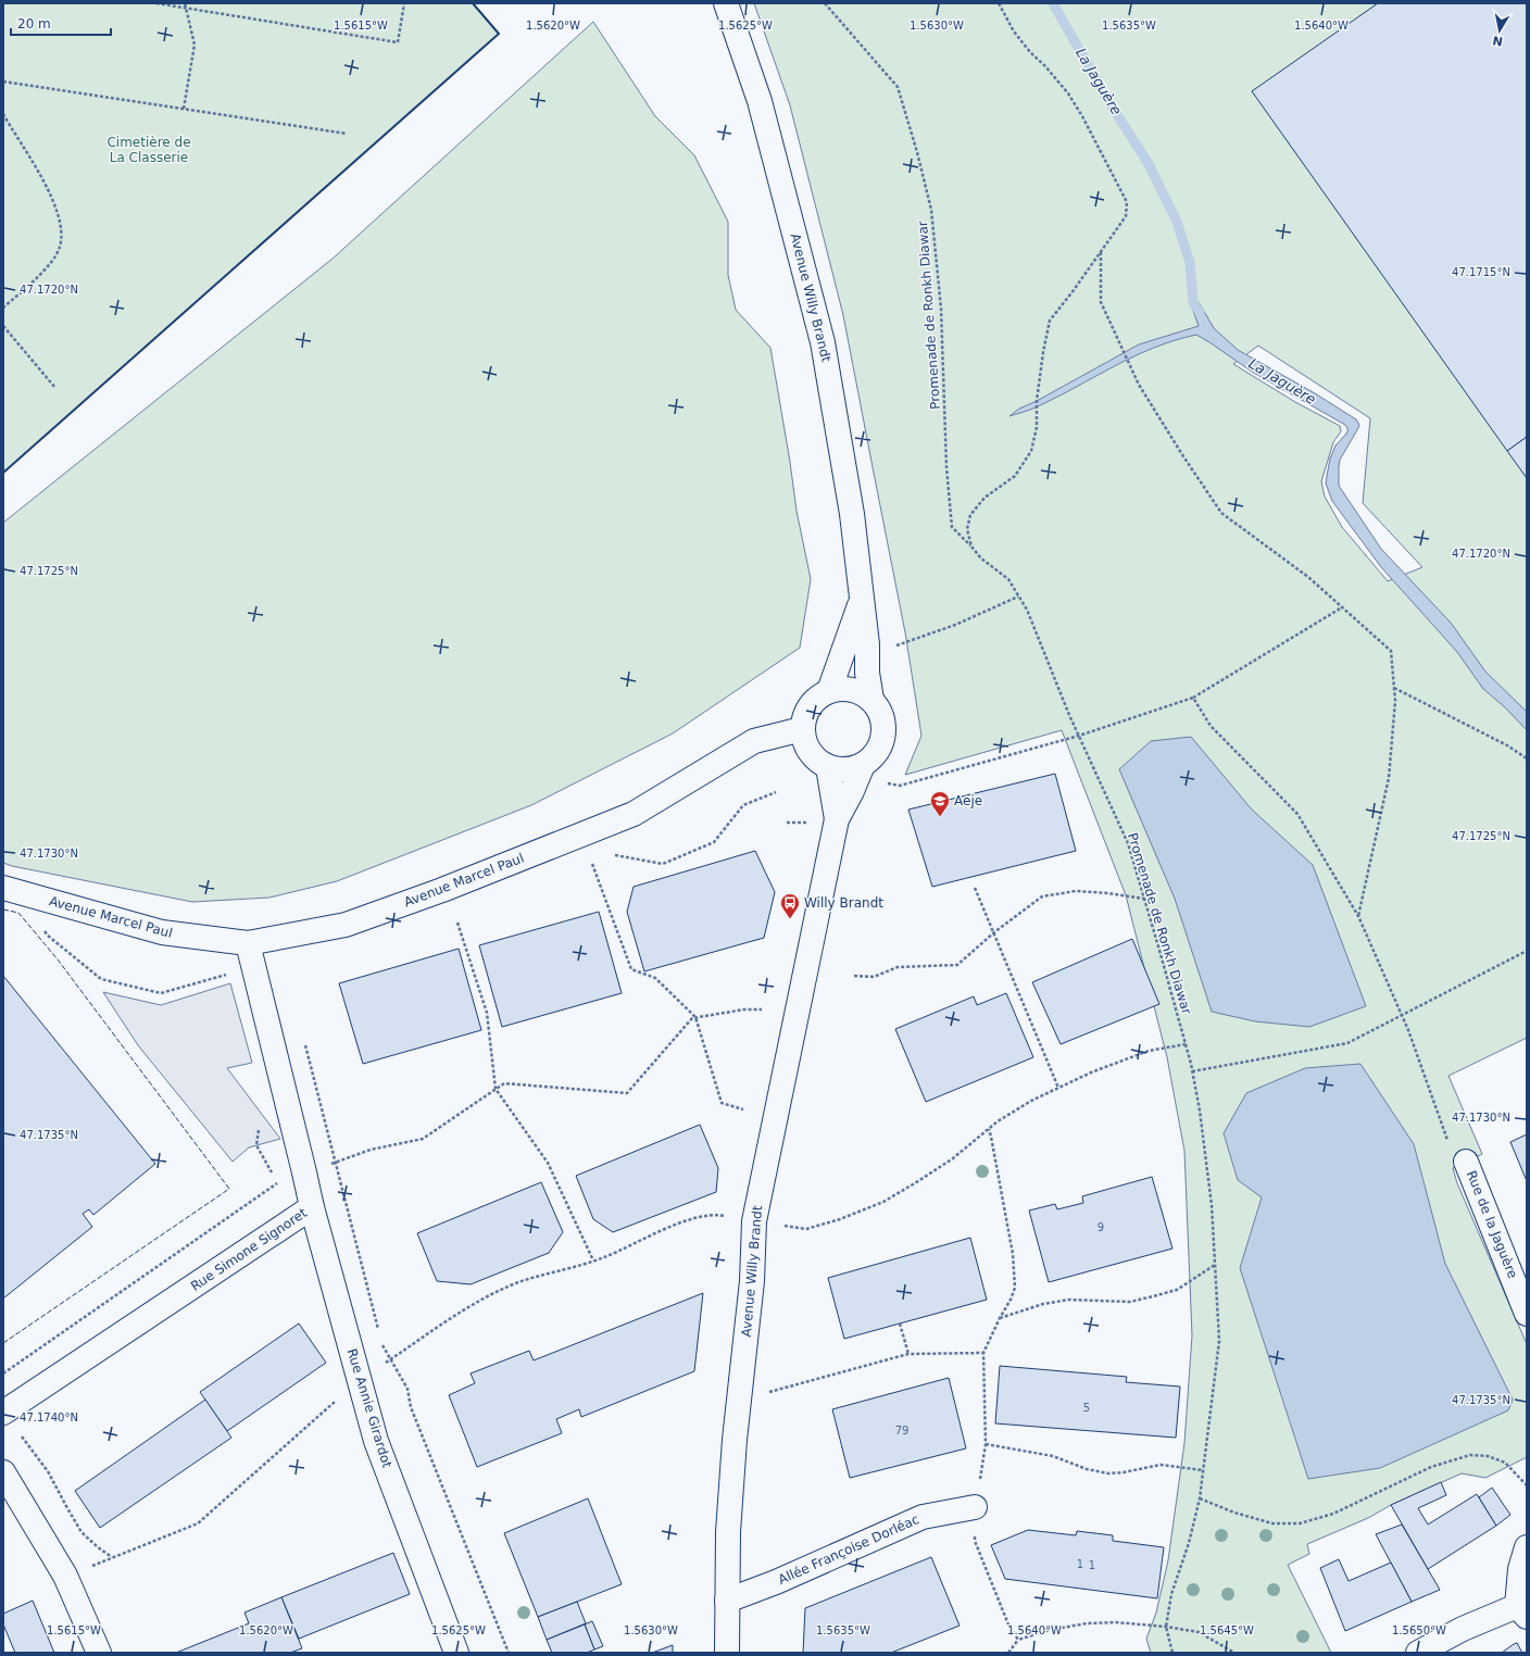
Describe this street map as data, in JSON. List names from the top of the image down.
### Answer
{
  "streets": {
    "street": [
      "Avenue Willy Brandt",
      "Avenue Marcel Paul",
      "Rue de la Jaguère",
      "Rue Simone Signoret",
      "Rue Annie Girardot",
      "Allée Françoise Dorléac"
    ],
    "path": ["Promenade de Ronkh Diawar"]
  },
  "crossings": [
    ["Avenue Willy Brandt", "Avenue Marcel Paul"],
    ["Avenue Willy Brandt", "Allée Françoise Dorléac"],
    ["Avenue Marcel Paul", "Rue Simone Signoret"],
    ["Rue Simone Signoret", "Rue Annie Girardot"]
  ],
  "water": ["La Jaguère"],
  "parks": ["Cimetière de La Classerie"],
  "places": {
    "school or university": ["Aeje"],
    "bus stop": ["Willy Brandt"]
  },
  "house_numbers": [
    "9",
    "5",
    "79",
    "1",
    "1"
  ],
  "scale_bar": "20 m",
  "north": "bottom",
  "coordinates": [
    "1.5615°W",
    "1.5620°W",
    "1.5625°W",
    "1.5630°W",
    "1.5635°W",
    "1.5640°W",
    "47.1715°N",
    "47.1720°N",
    "47.1725°N",
    "47.1730°N",
    "47.1735°N",
    "47.1740°N",
    "1.5645°W",
    "1.5650°W"
  ]
}
